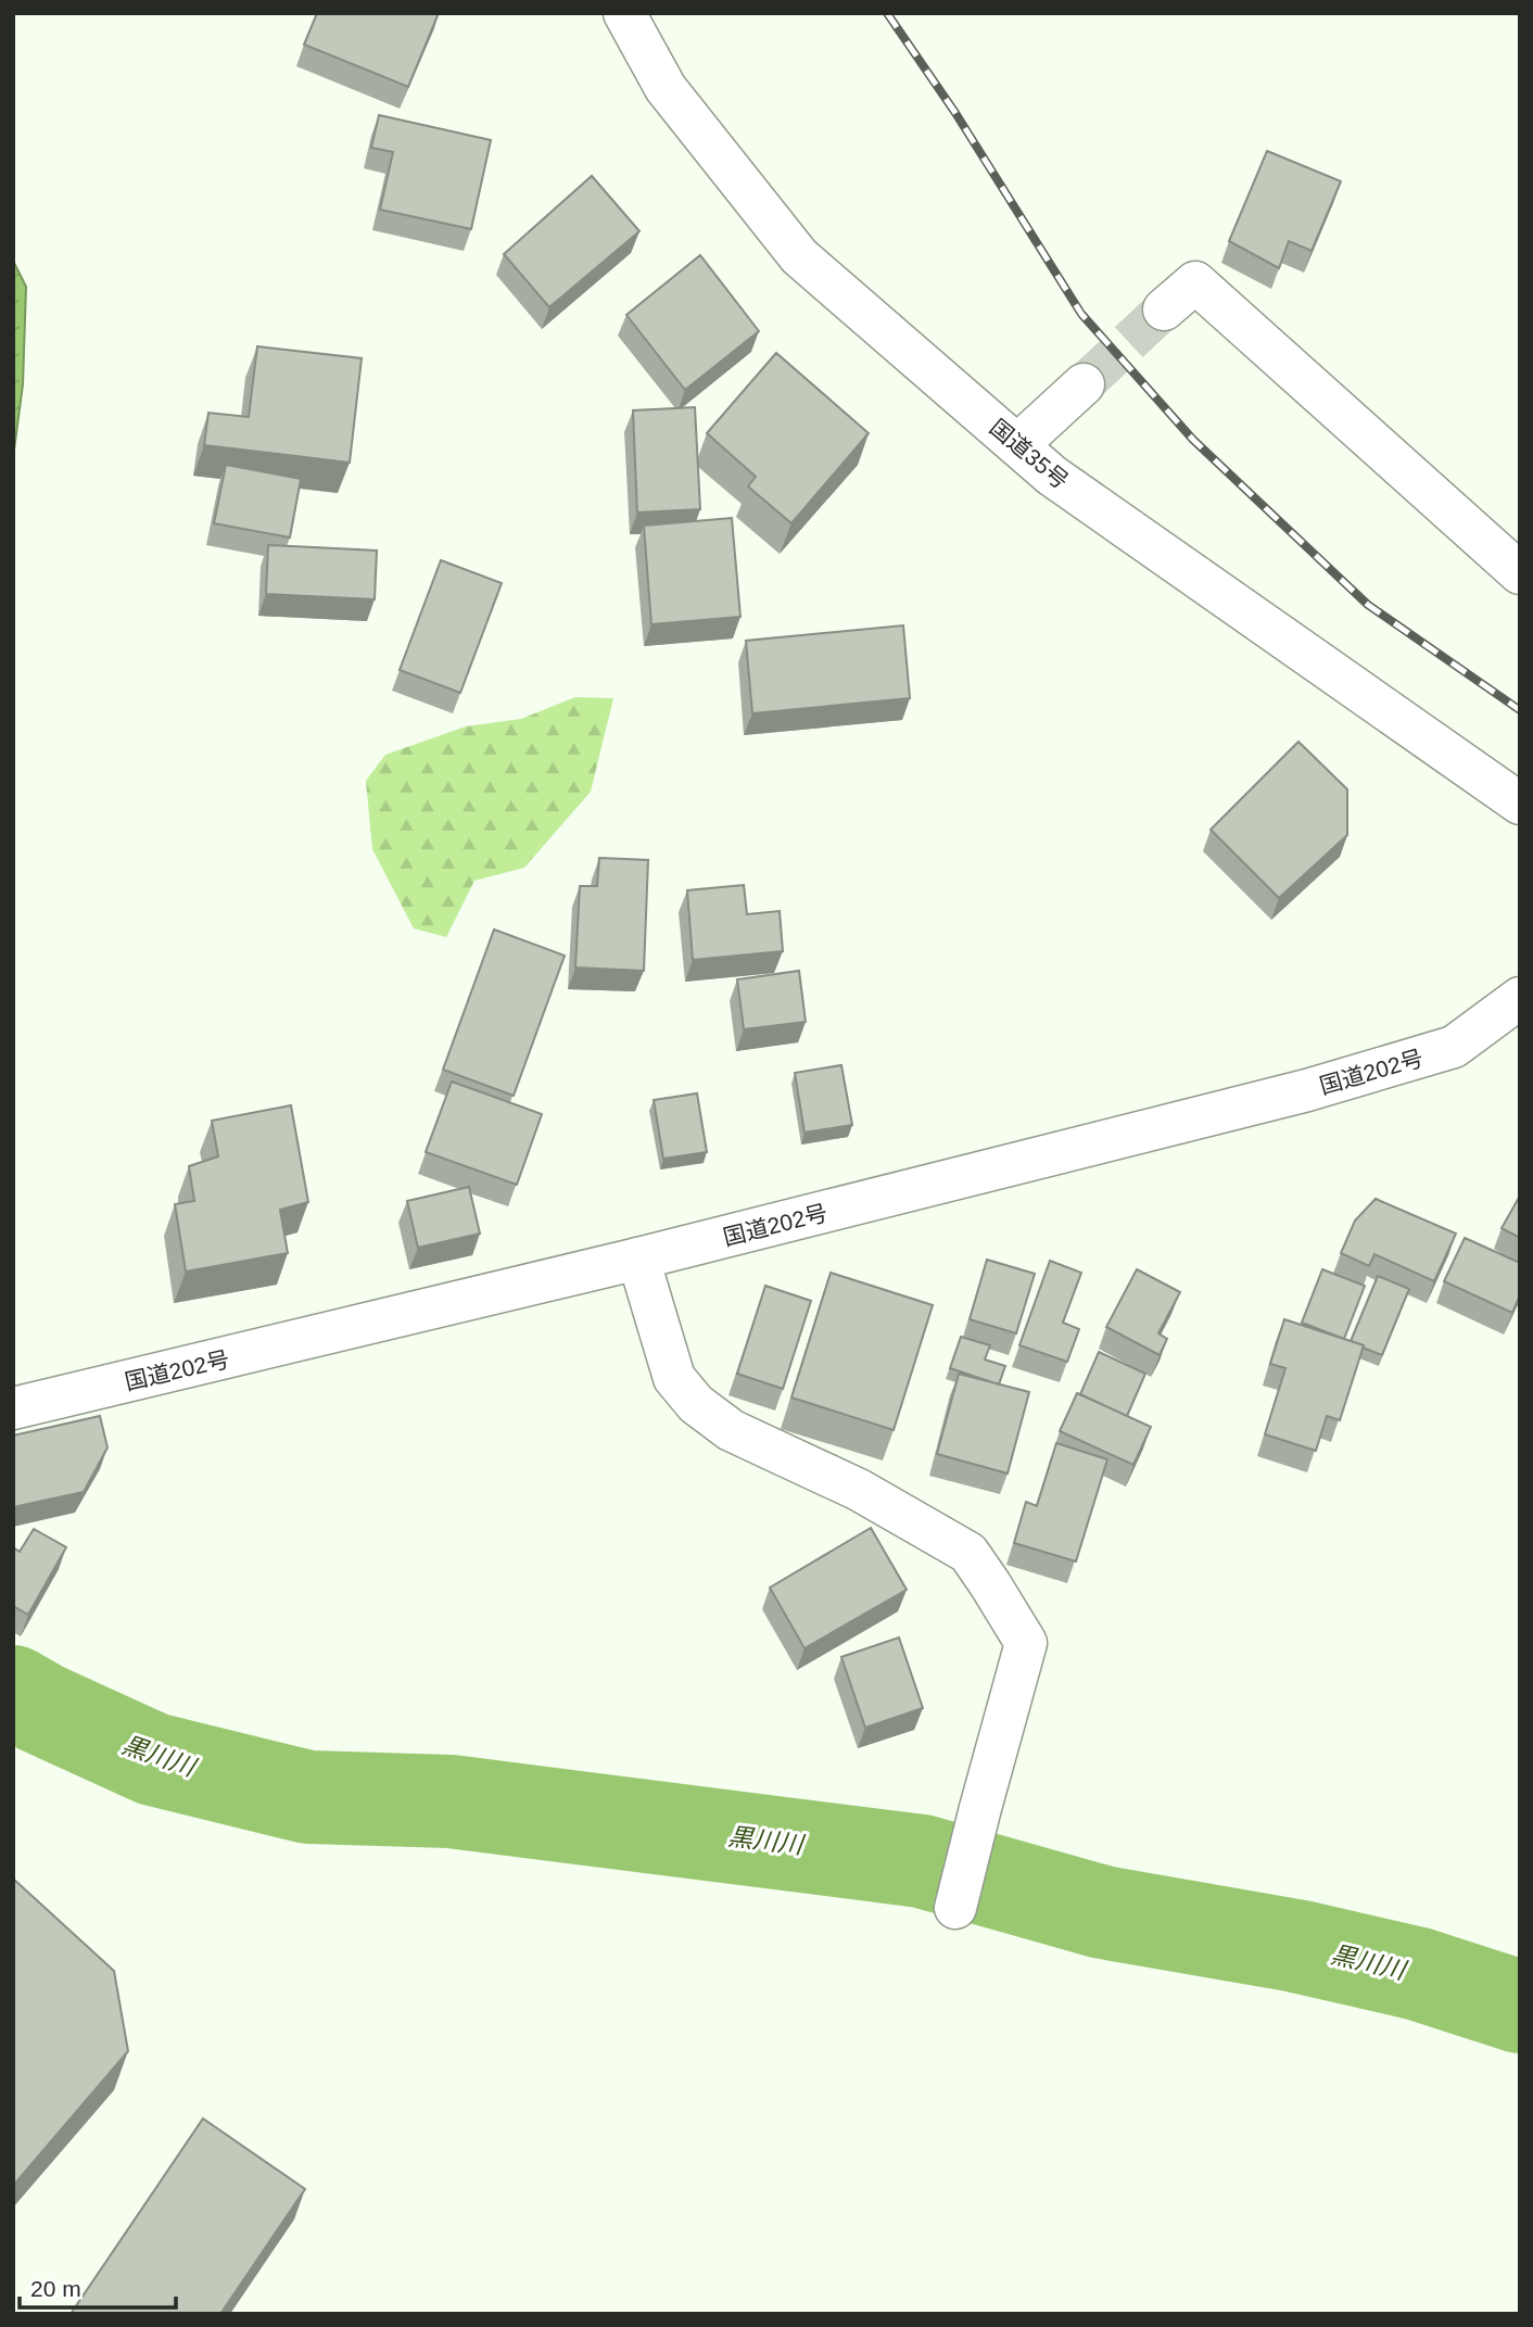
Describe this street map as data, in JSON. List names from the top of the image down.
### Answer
{
  "streets": {
    "main road": ["国道35号", "国道202号"]
  },
  "water": ["黒川川"],
  "scale_bar": "20 m"
}
